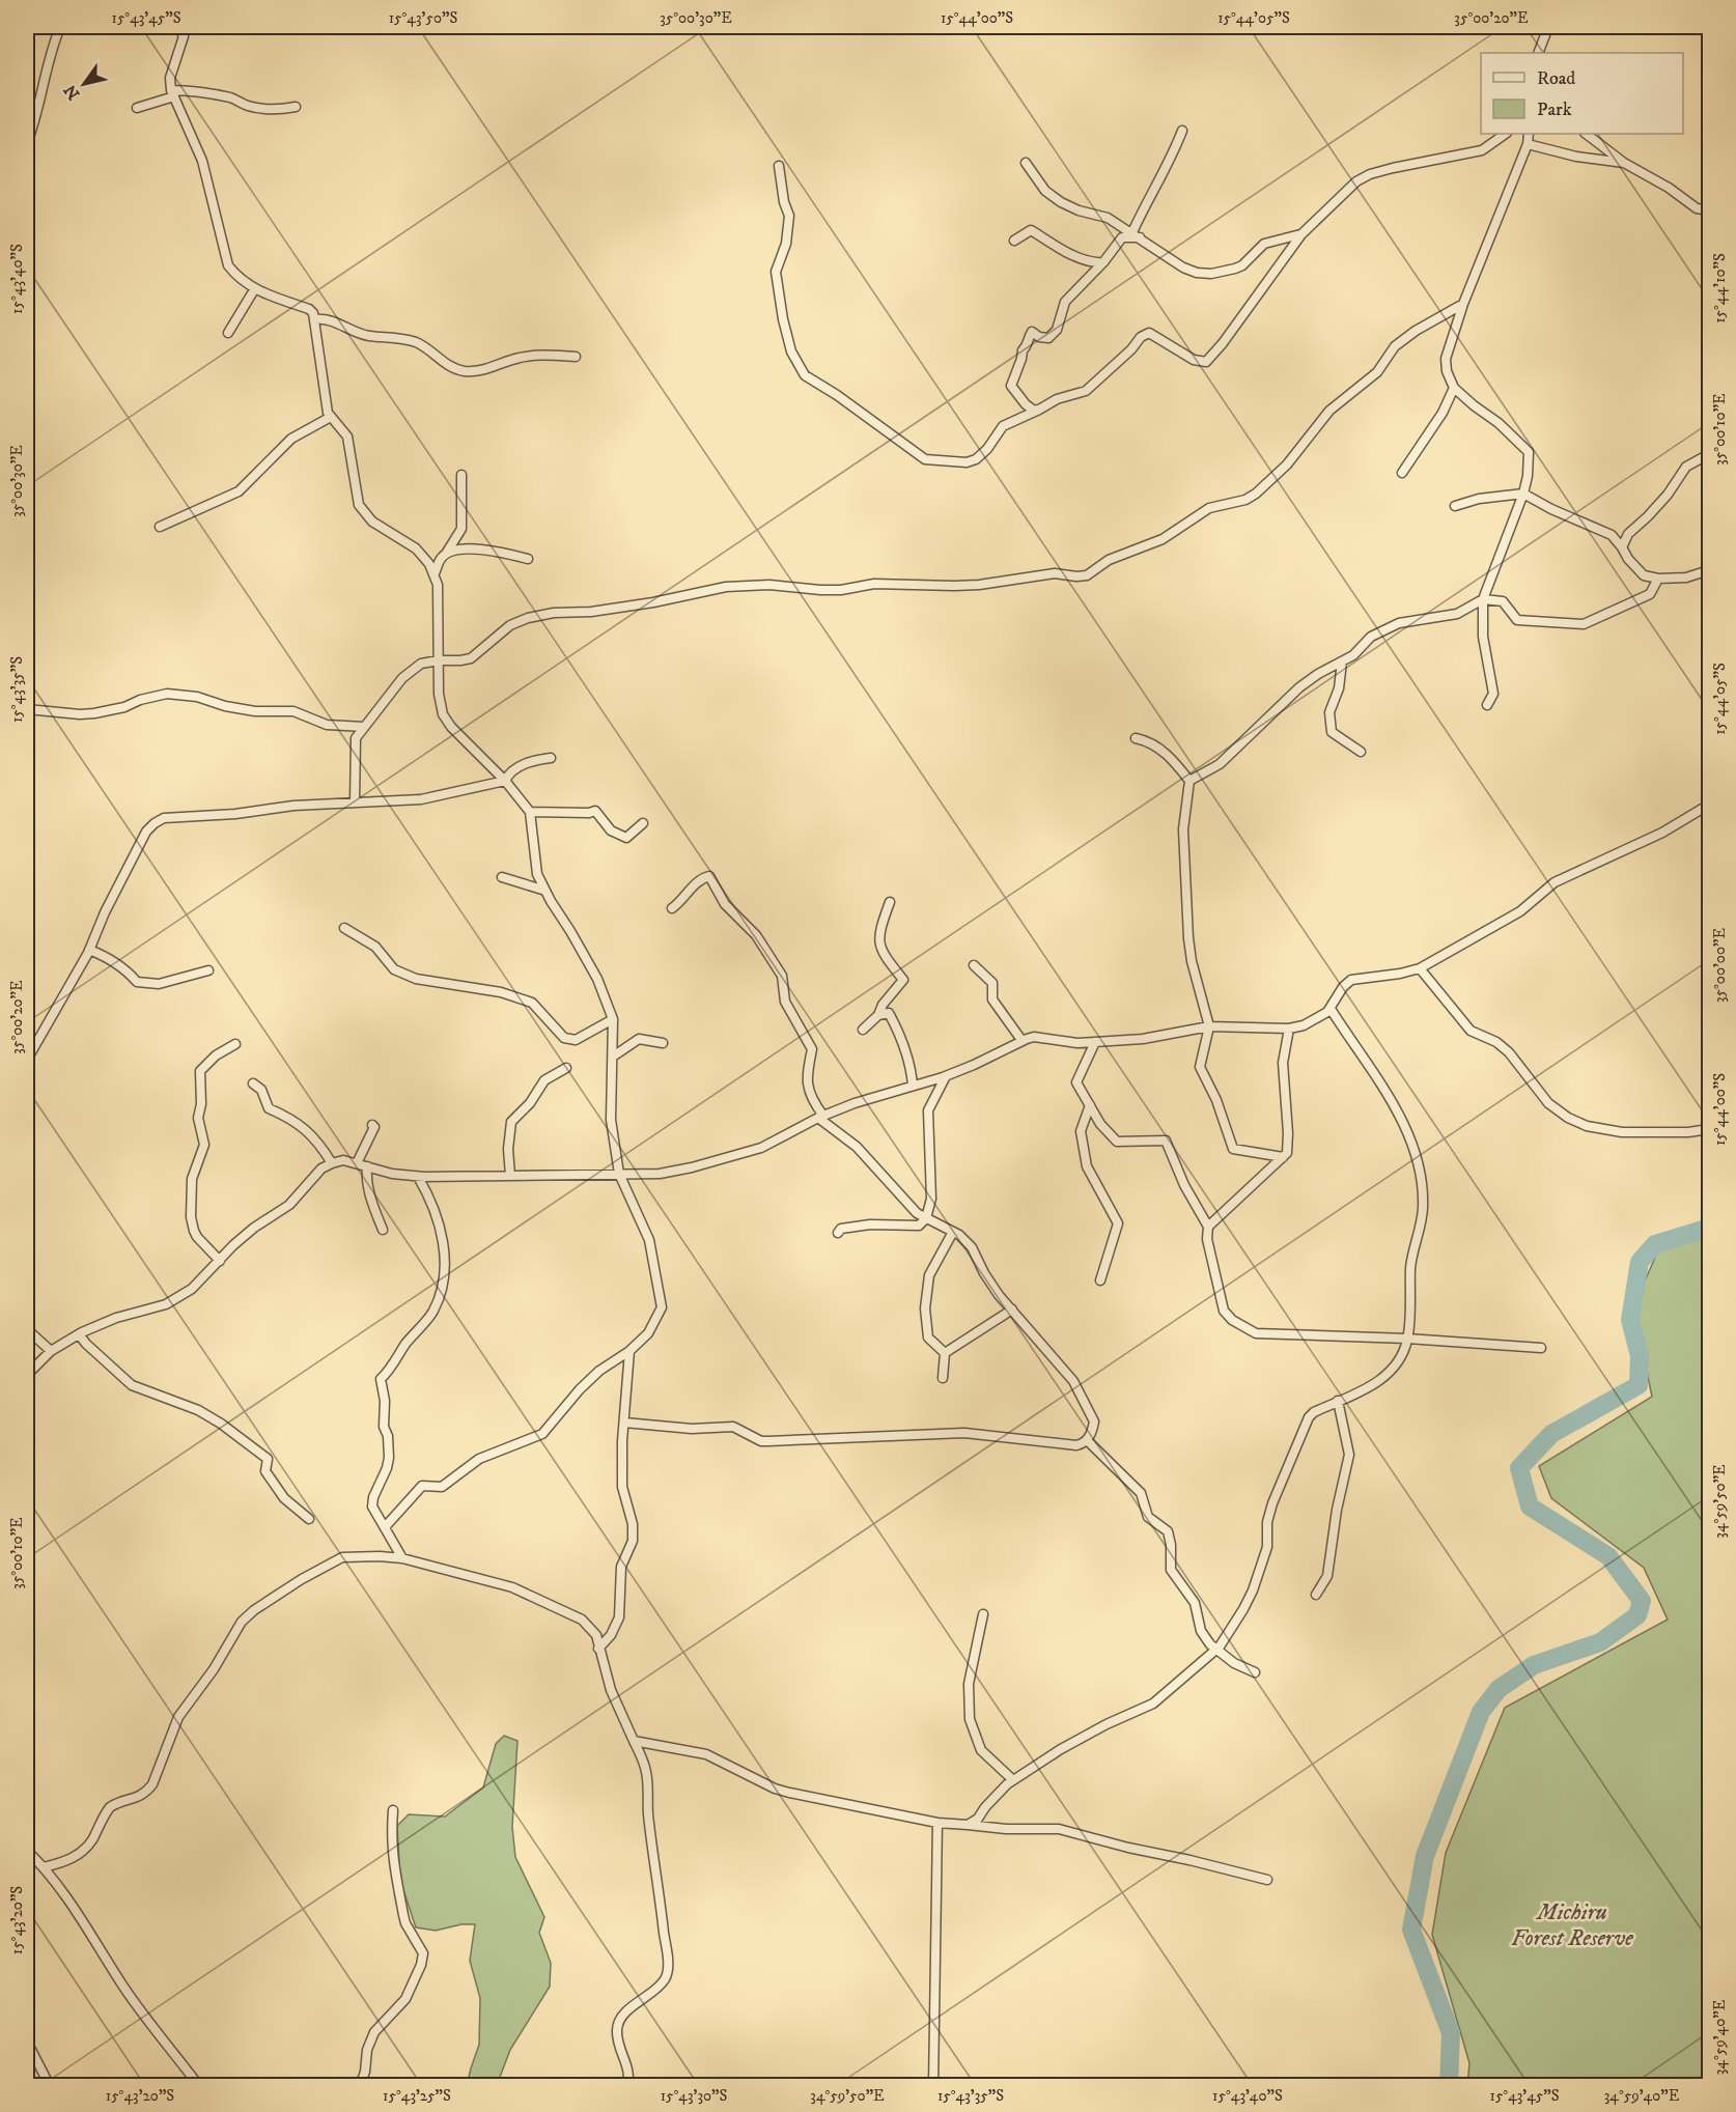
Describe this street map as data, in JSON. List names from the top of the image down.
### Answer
{
  "parks": ["Michiru Forest Reserve"],
  "legend": ["Road", "Park"],
  "north": "bottom left",
  "coordinates": [
    "15°43'45\"S",
    "15°43'50\"S",
    "35°00'30\"E",
    "15°44'00\"S",
    "15°44'05\"S",
    "35°00'20\"E",
    "15°43'40\"S",
    "15°44'10\"S",
    "35°00'10\"E",
    "15°43'35\"S",
    "35°00'00\"E",
    "34°59'50\"E",
    "15°43'20\"S",
    "34°59'40\"E",
    "15°43'25\"S",
    "15°43'30\"S"
  ]
}
